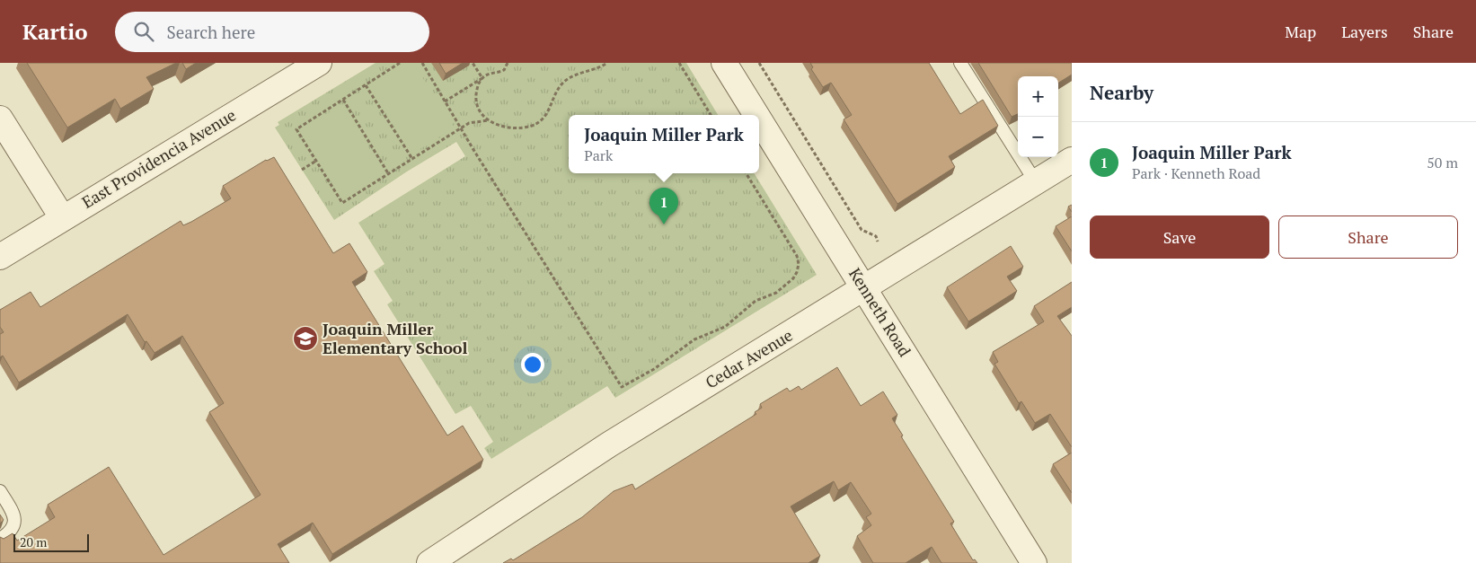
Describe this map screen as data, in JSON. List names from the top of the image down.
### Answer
{
  "streets": {
    "street": ["East Providencia Avenue", "Kenneth Road", "Cedar Avenue"]
  },
  "crossings": [
    ["Kenneth Road", "Cedar Avenue"]
  ],
  "places": {
    "school or university": ["Joaquin Miller Elementary School"]
  },
  "scale_bar": "20 m",
  "page": {
    "header": "Kartio",
    "search": "Search here",
    "nav": ["Map", "Layers", "Share"],
    "heading": "Nearby",
    "map_buttons": ["+", "−"],
    "popup": ["Joaquin Miller Park", "Park"],
    "list": [
      {
        "mark": "1",
        "name": "Joaquin Miller Park",
        "note": "Park · Kenneth Road",
        "value": "50 m"
      }
    ],
    "pins": "1",
    "buttons": ["Save", "Share"],
    "scale": "20 m"
  }
}
